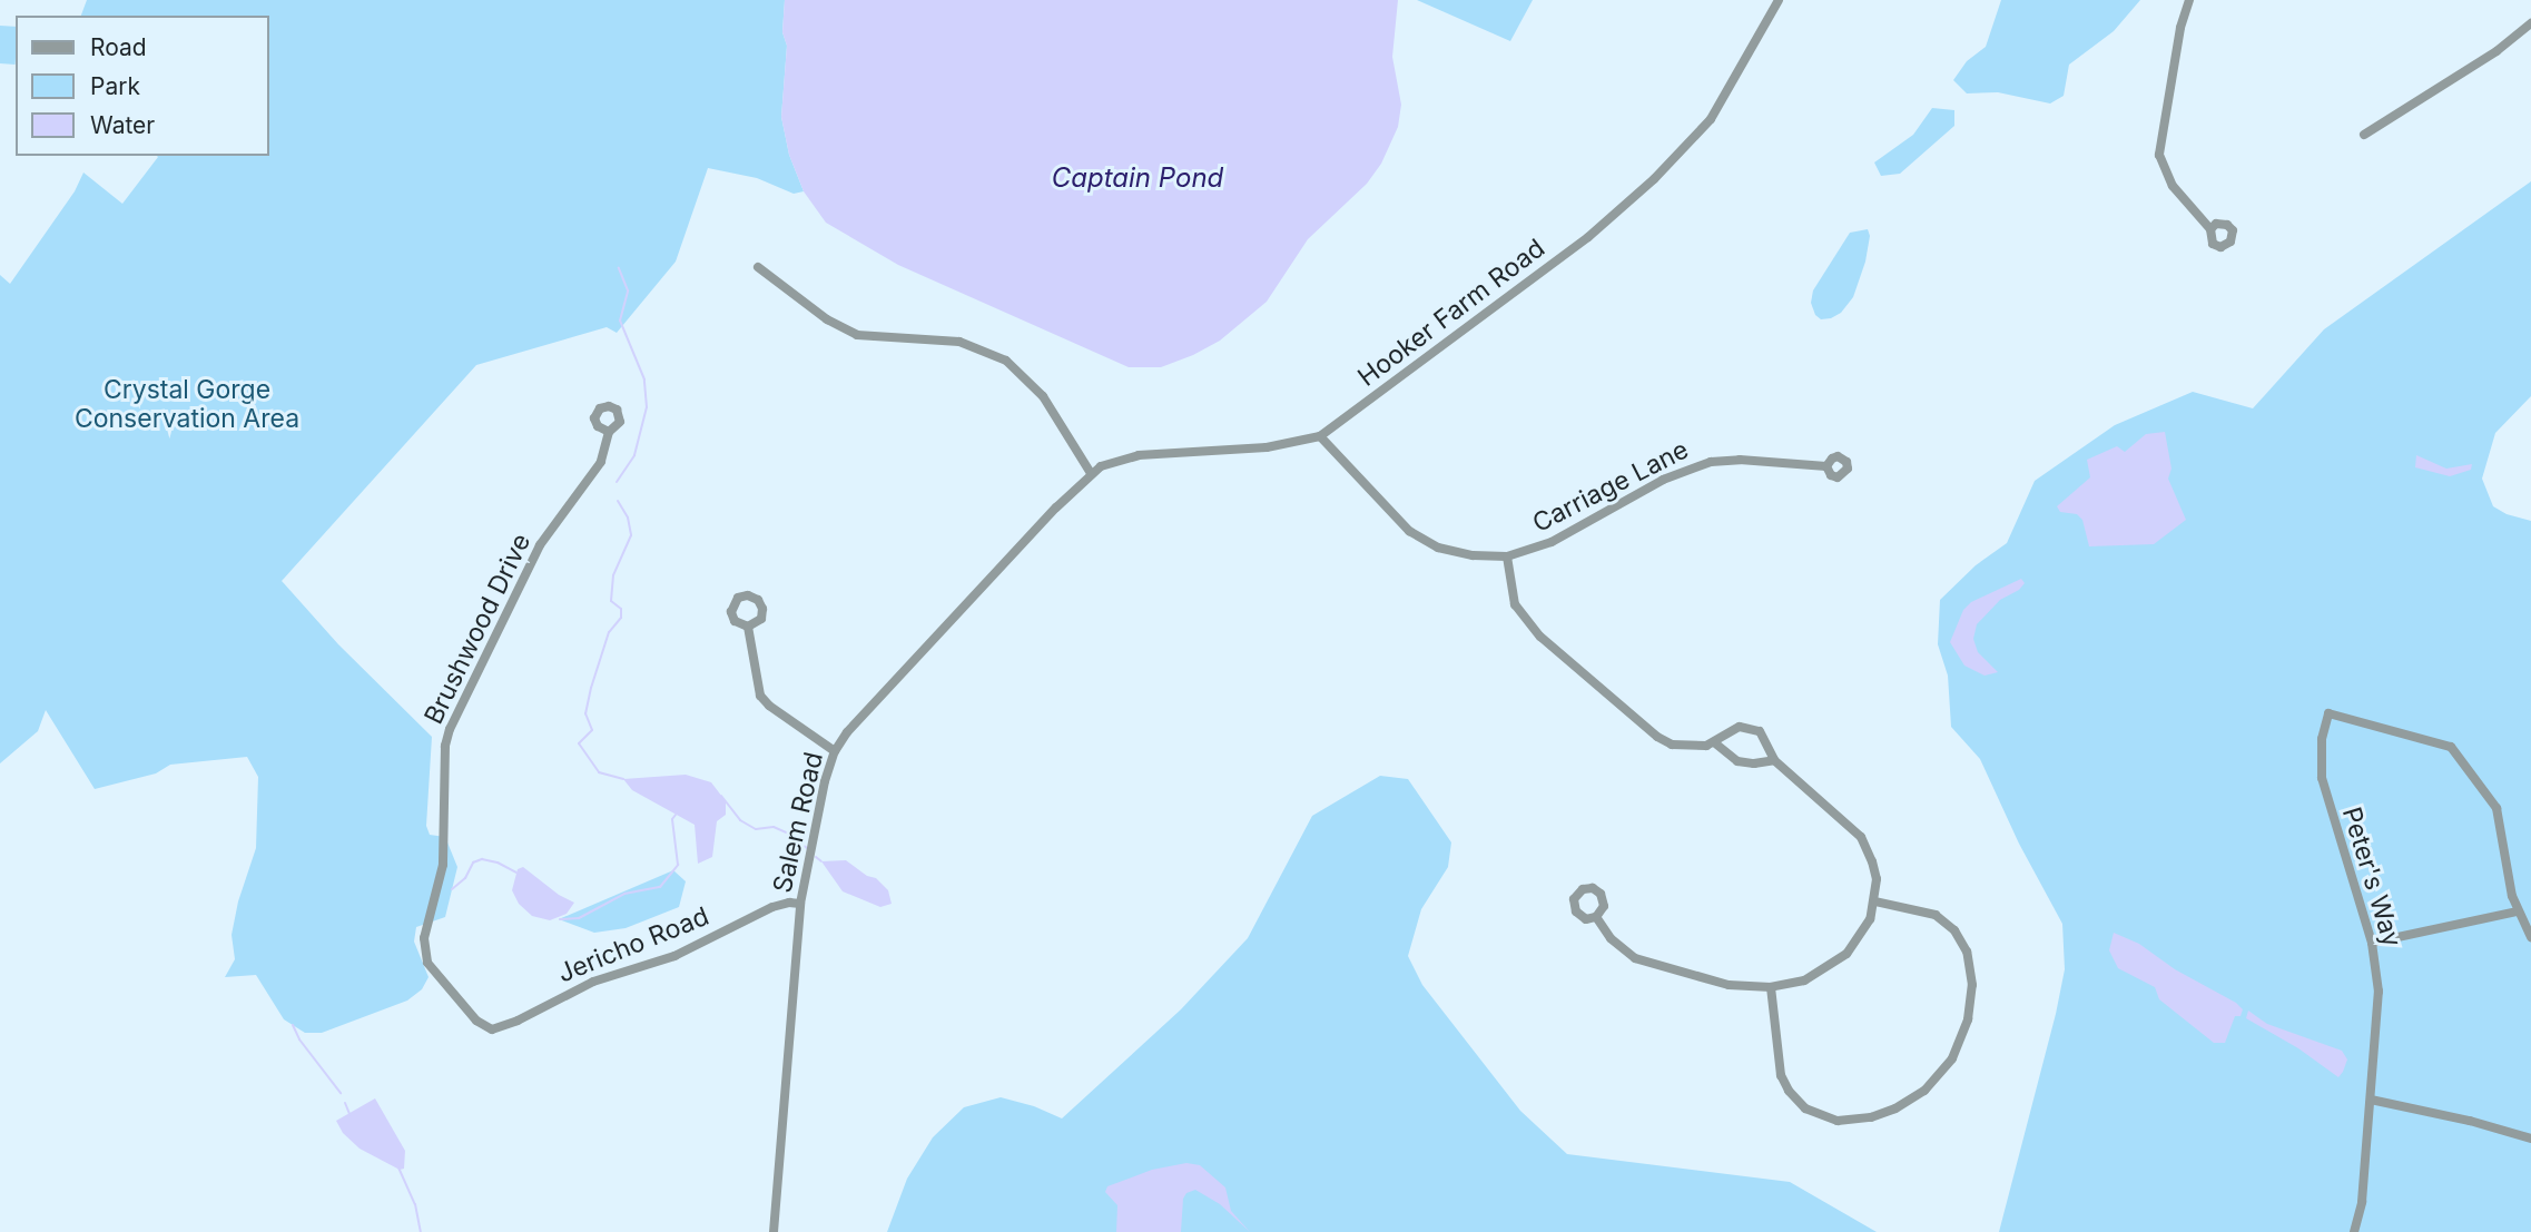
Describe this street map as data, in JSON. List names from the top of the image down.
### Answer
{
  "streets": {
    "street": [
      "Hooker Farm Road",
      "Carriage Lane",
      "Brushwood Drive",
      "Salem Road",
      "Peter's Way",
      "Jericho Road"
    ]
  },
  "crossings": [
    ["Hooker Farm Road", "Carriage Lane"],
    ["Hooker Farm Road", "Salem Road"],
    ["Brushwood Drive", "Jericho Road"],
    ["Salem Road", "Jericho Road"]
  ],
  "water": ["Captain Pond"],
  "parks": ["Crystal Gorge Conservation Area"],
  "legend": ["Road", "Park", "Water"]
}
